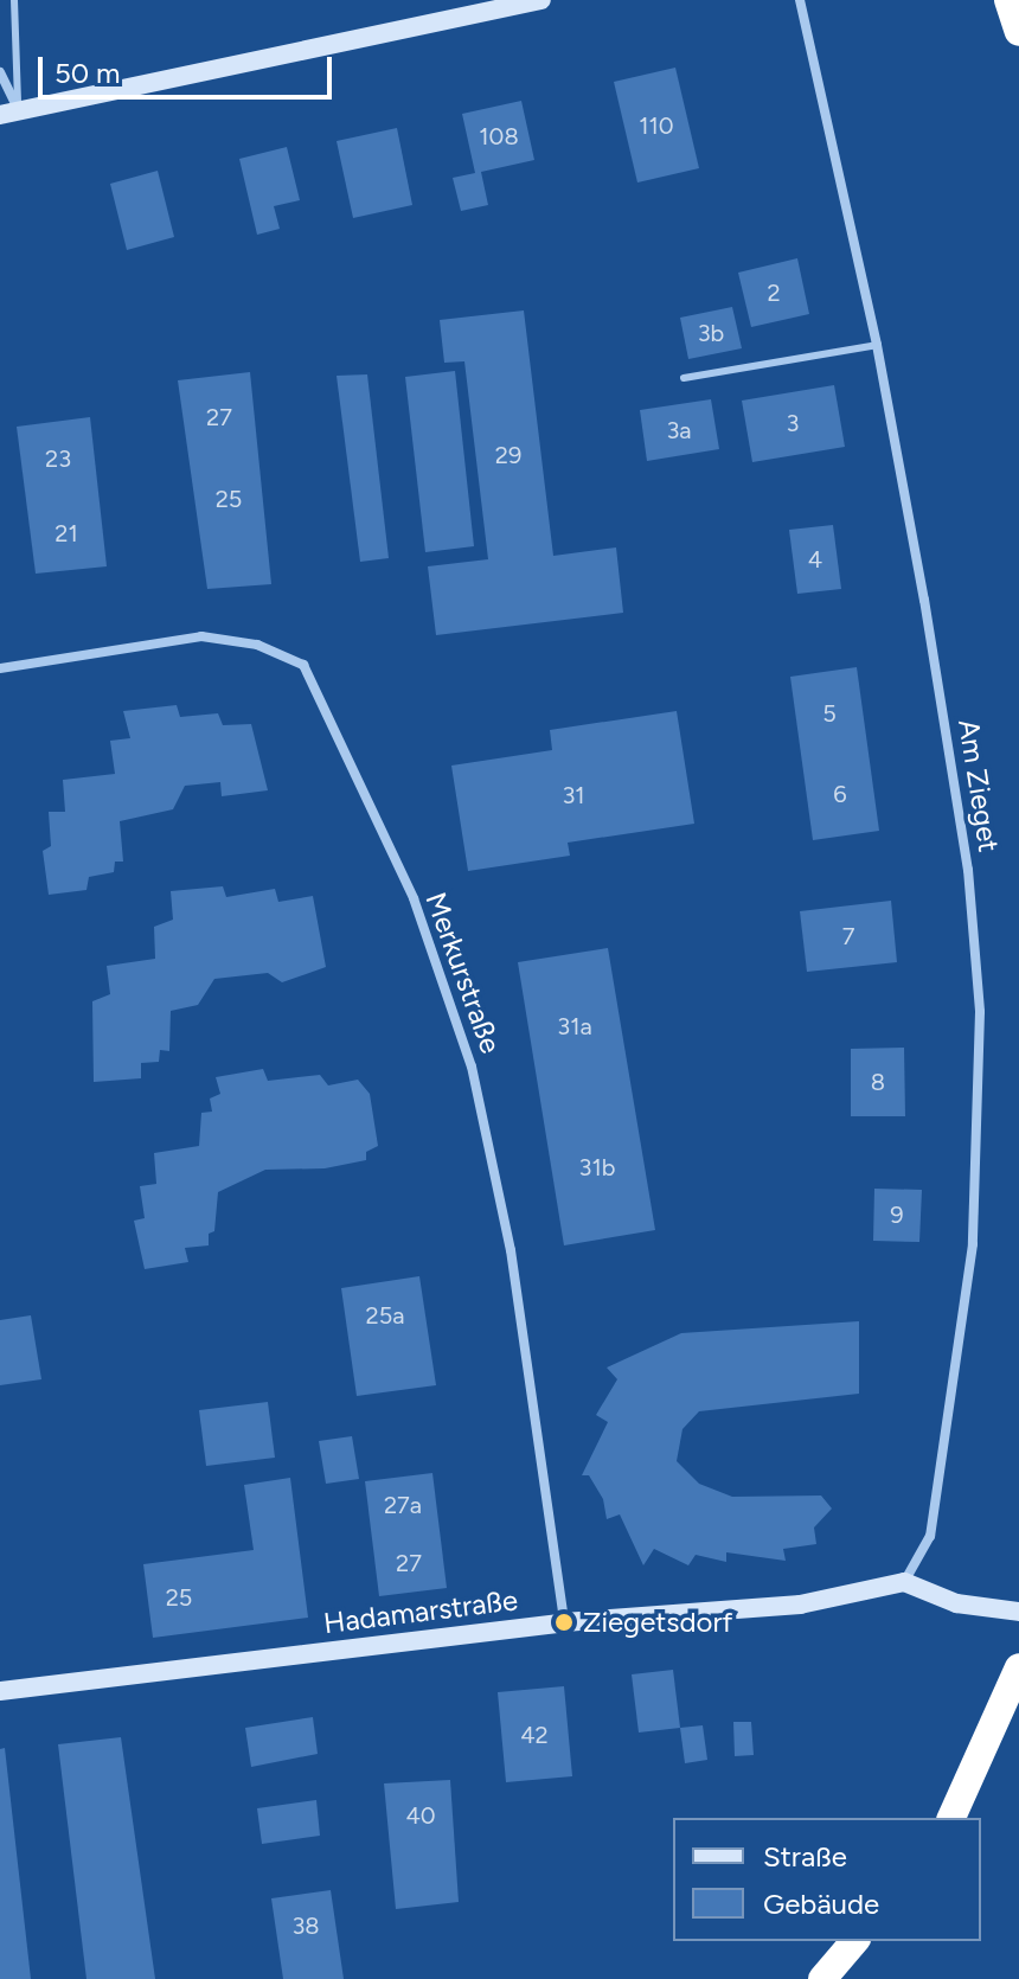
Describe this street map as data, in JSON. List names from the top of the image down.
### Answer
{
  "streets": {
    "street": ["Am Zieget", "Merkurstraße", "Hadamarstraße"]
  },
  "crossings": [
    ["Am Zieget", "Hadamarstraße"],
    ["Merkurstraße", "Hadamarstraße"]
  ],
  "places": ["Ziegetsdorf"],
  "house_numbers": [
    "110",
    "108",
    "2",
    "3b",
    "27",
    "3",
    "3a",
    "29",
    "23",
    "25",
    "21",
    "4",
    "5",
    "6",
    "31",
    "7",
    "31a",
    "8",
    "31b",
    "9",
    "25a",
    "27a",
    "27",
    "25",
    "42",
    "40",
    "38"
  ],
  "legend": ["Straße", "Gebäude"],
  "scale_bar": "50 m"
}
